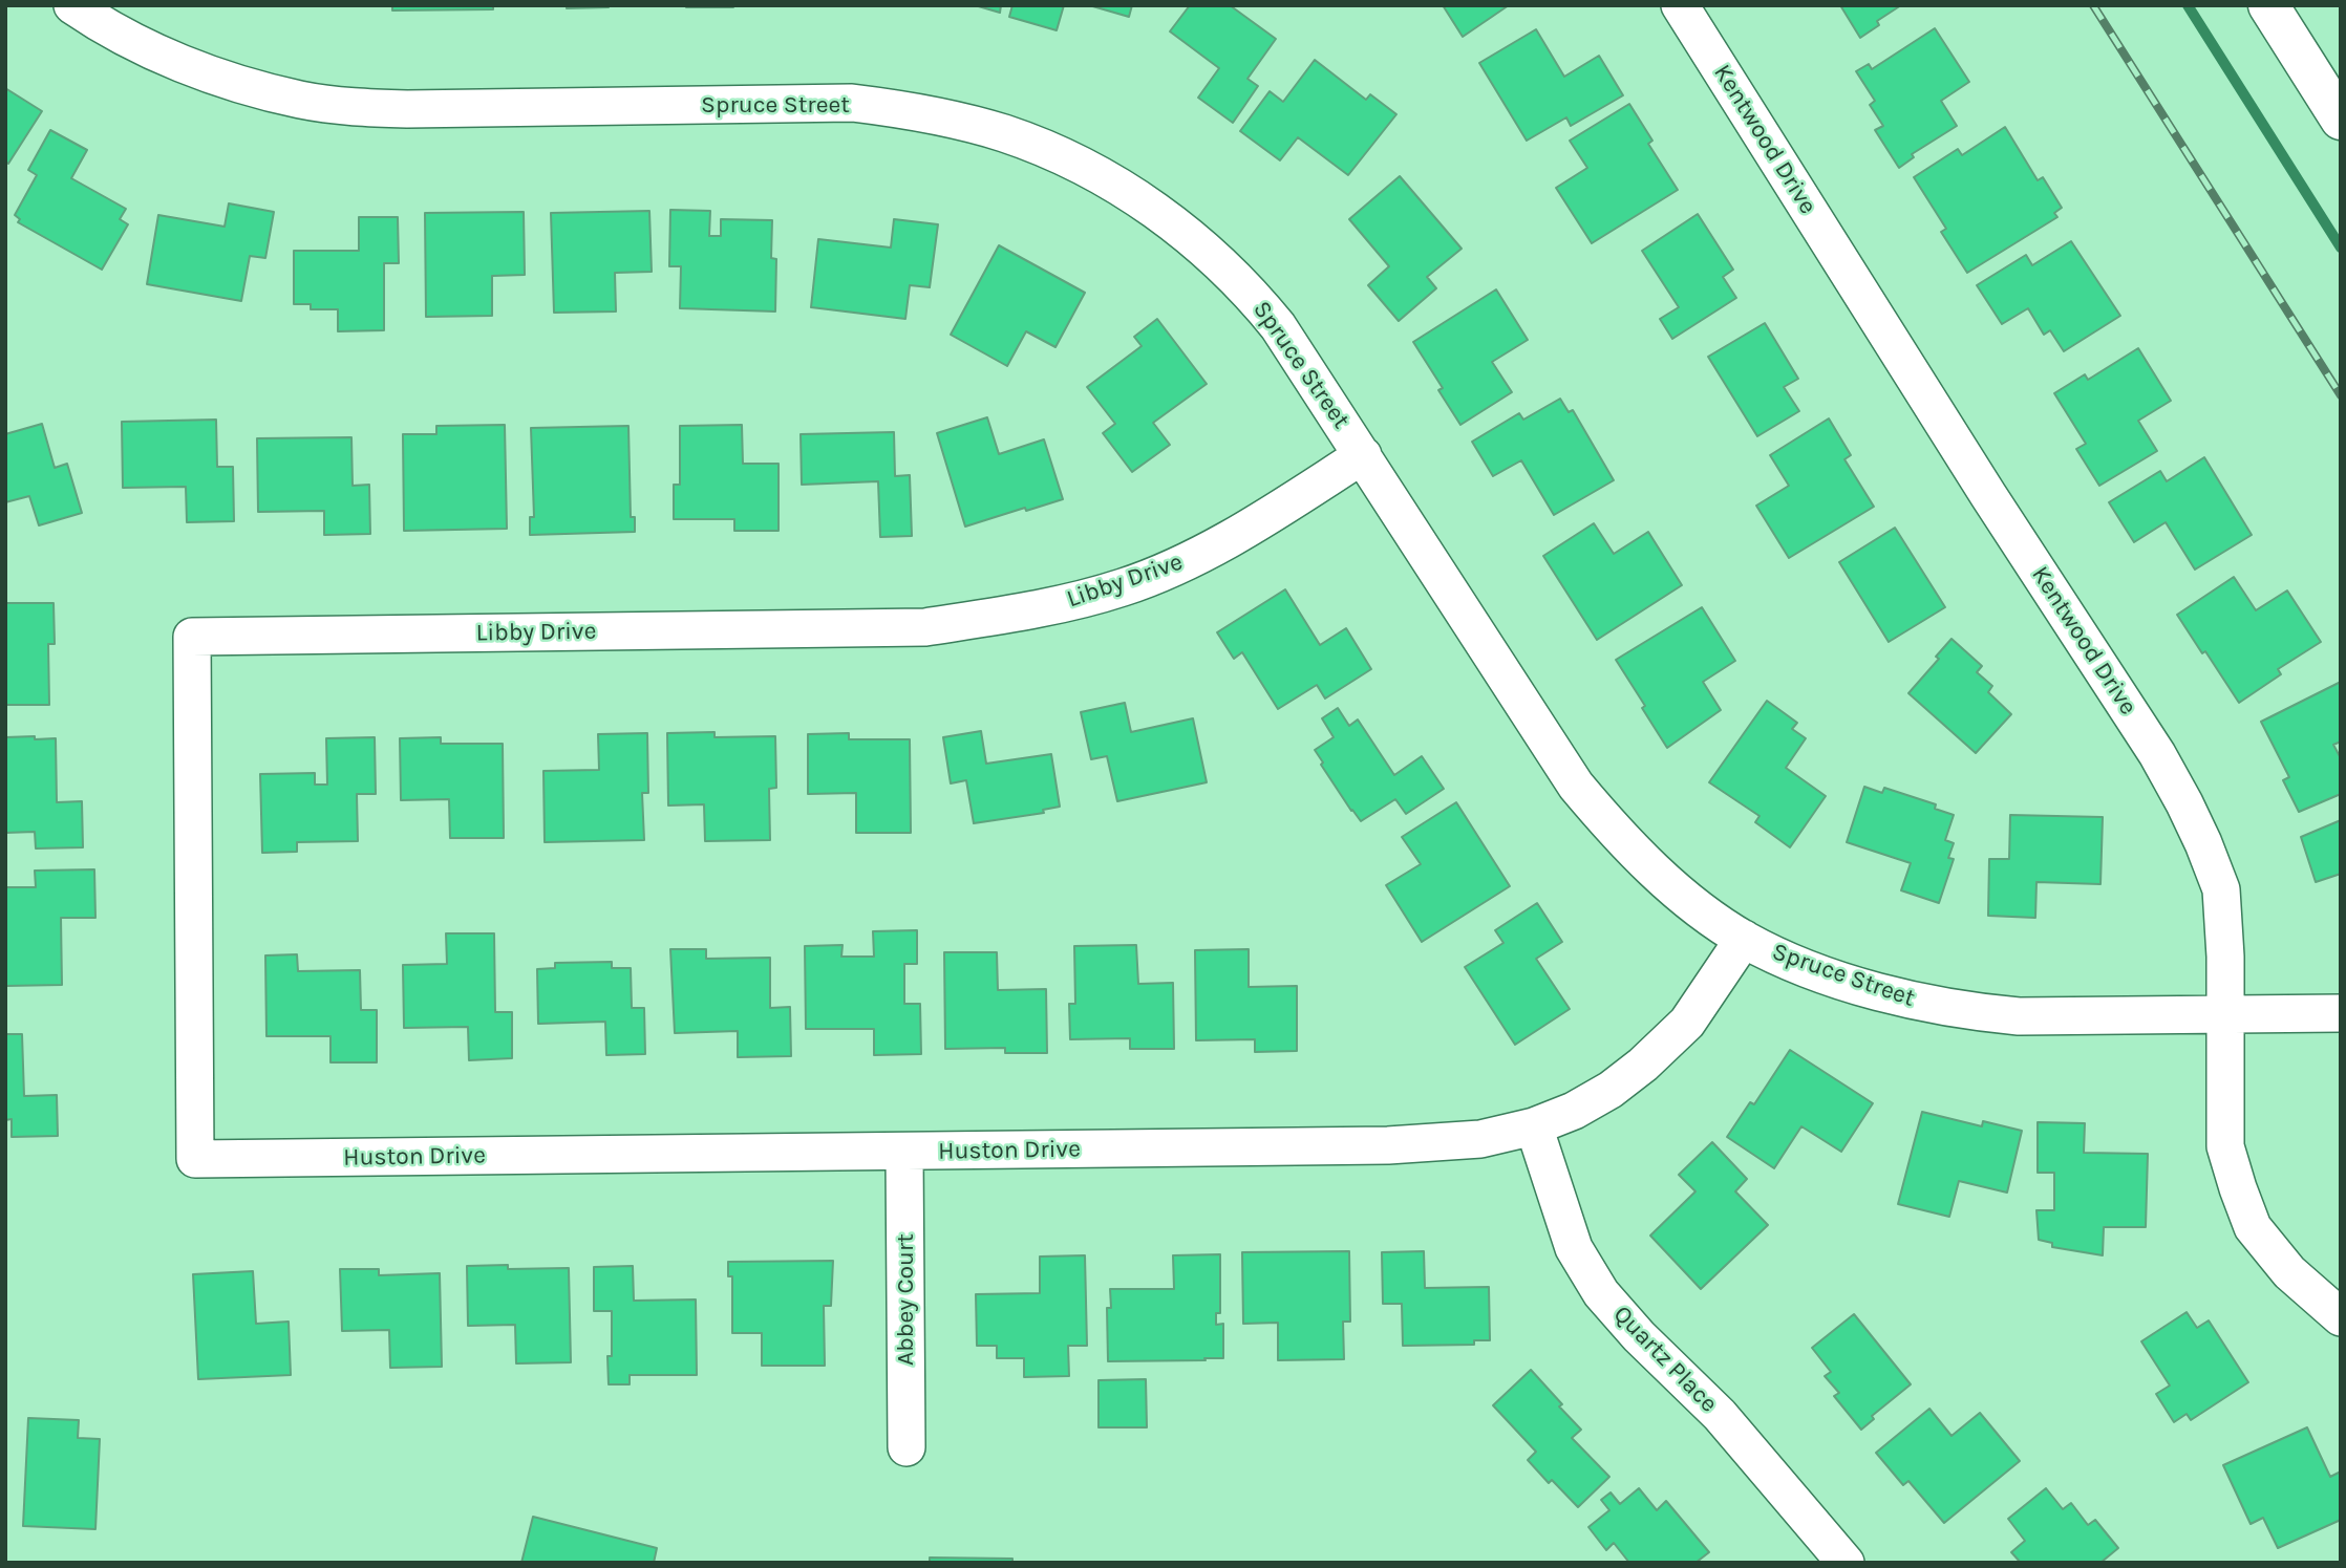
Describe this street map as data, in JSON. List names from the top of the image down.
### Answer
{
  "streets": {
    "street": [
      "Spruce Street",
      "Kentwood Drive",
      "Libby Drive",
      "Huston Drive",
      "Abbey Court",
      "Quartz Place"
    ]
  },
  "crossings": [
    ["Spruce Street", "Kentwood Drive"],
    ["Spruce Street", "Libby Drive"],
    ["Spruce Street", "Huston Drive"],
    ["Libby Drive", "Huston Drive"],
    ["Huston Drive", "Abbey Court"],
    ["Huston Drive", "Quartz Place"]
  ]
}
